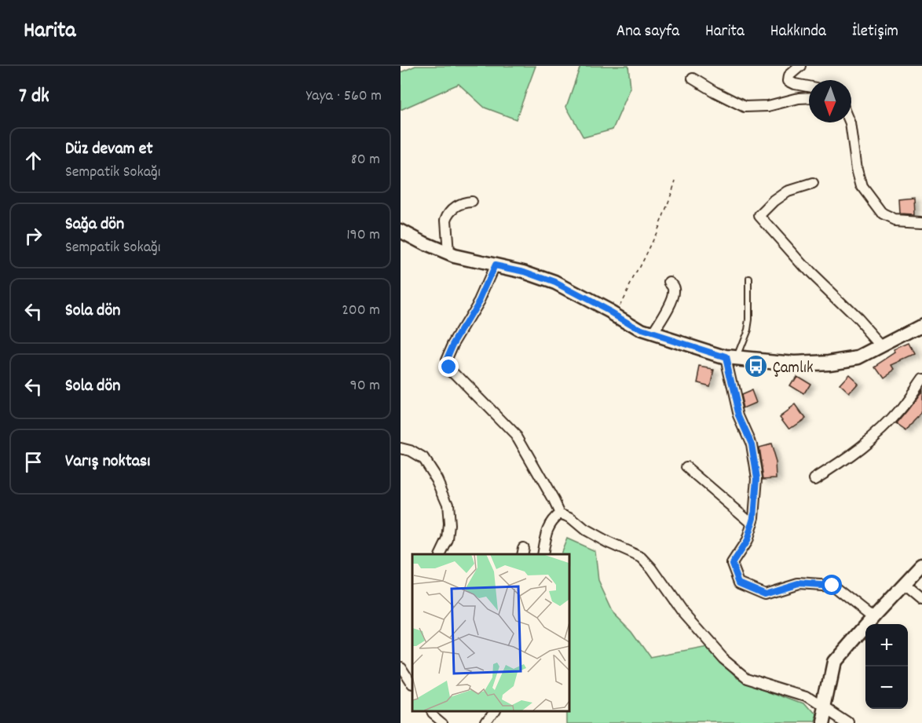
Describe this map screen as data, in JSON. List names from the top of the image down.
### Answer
{
  "places": {
    "bus stop": ["Çamlık"]
  },
  "north": "bottom",
  "page": {
    "header": "Harita",
    "nav": [
      "Ana sayfa",
      "Harita",
      "Hakkında",
      "İletişim"
    ],
    "heading": ["7 dk", "Yaya · 560 m"],
    "list": [
      ["Düz devam et", "Sempatik Sokağı", "80 m"],
      ["Sağa dön", "Sempatik Sokağı", "190 m"],
      ["Sola dön", "200 m"],
      ["Sola dön", "90 m"],
      "Varış noktası"
    ],
    "map_buttons": ["+", "−"]
  }
}
